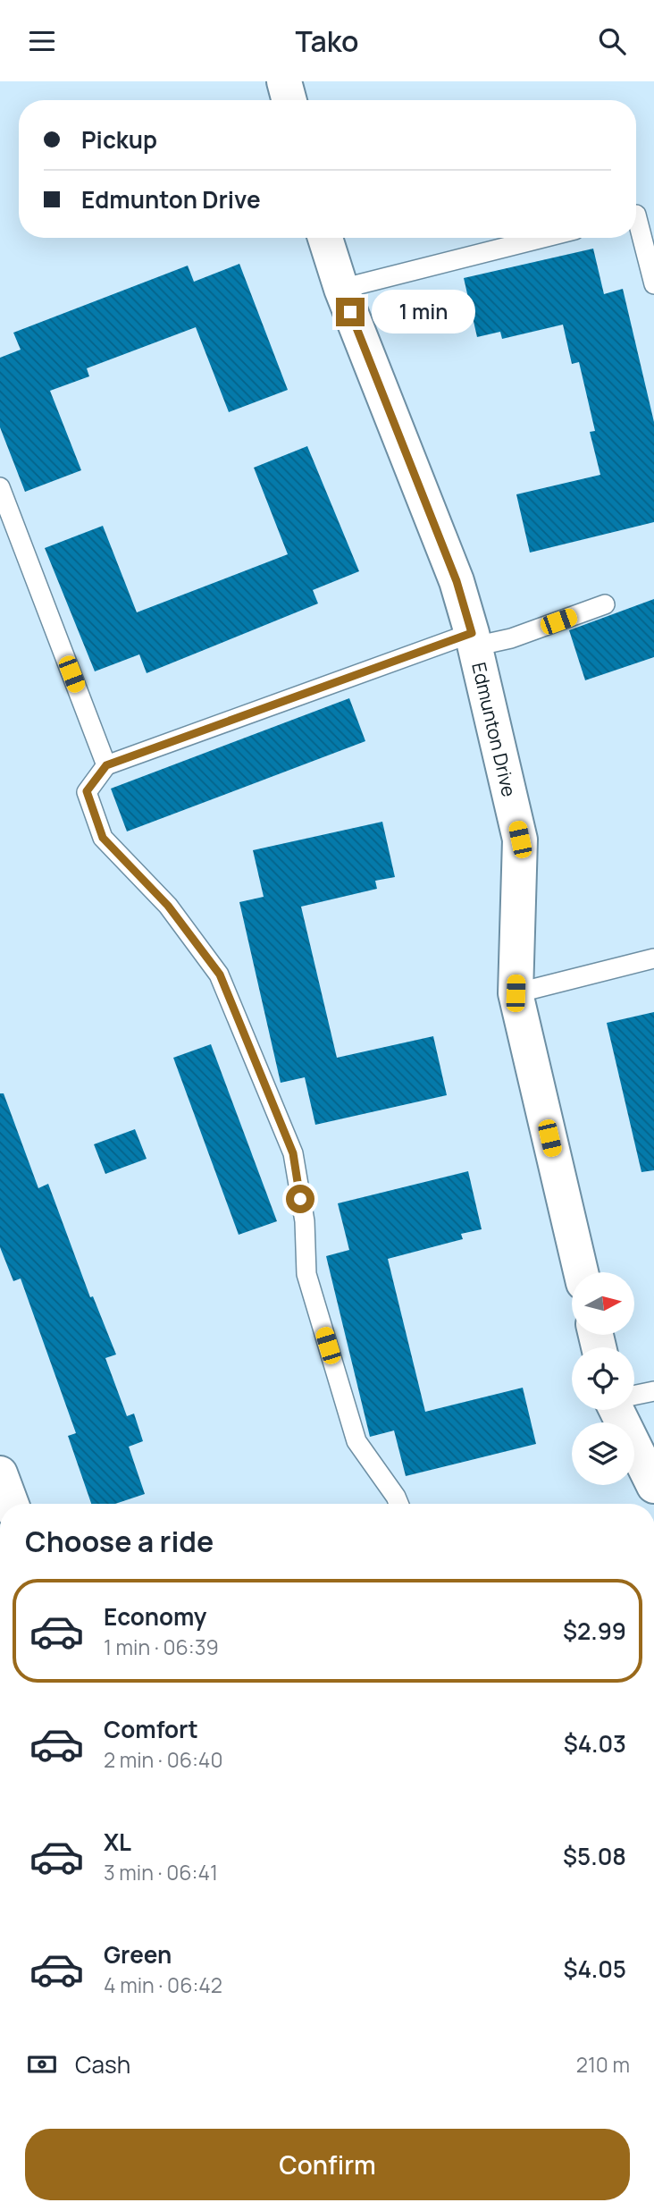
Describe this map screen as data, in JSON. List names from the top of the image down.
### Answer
{
  "streets": {
    "street": ["Edmunton Drive"]
  },
  "north": "right",
  "page": {
    "header": "Tako",
    "banner": ["Pickup", "Edmunton Drive"],
    "bubble": "1 min",
    "heading": "Choose a ride",
    "list": [
      {
        "name": "Economy",
        "note": "1 min · 06:39",
        "value": "$2.99"
      },
      {
        "name": "Comfort",
        "note": "2 min · 06:40",
        "value": "$4.03"
      },
      {
        "name": "XL",
        "note": "3 min · 06:41",
        "value": "$5.08"
      },
      {
        "name": "Green",
        "note": "4 min · 06:42",
        "value": "$4.05"
      }
    ],
    "pay": ["Cash", "210 m"],
    "buttons": "Confirm"
  }
}
